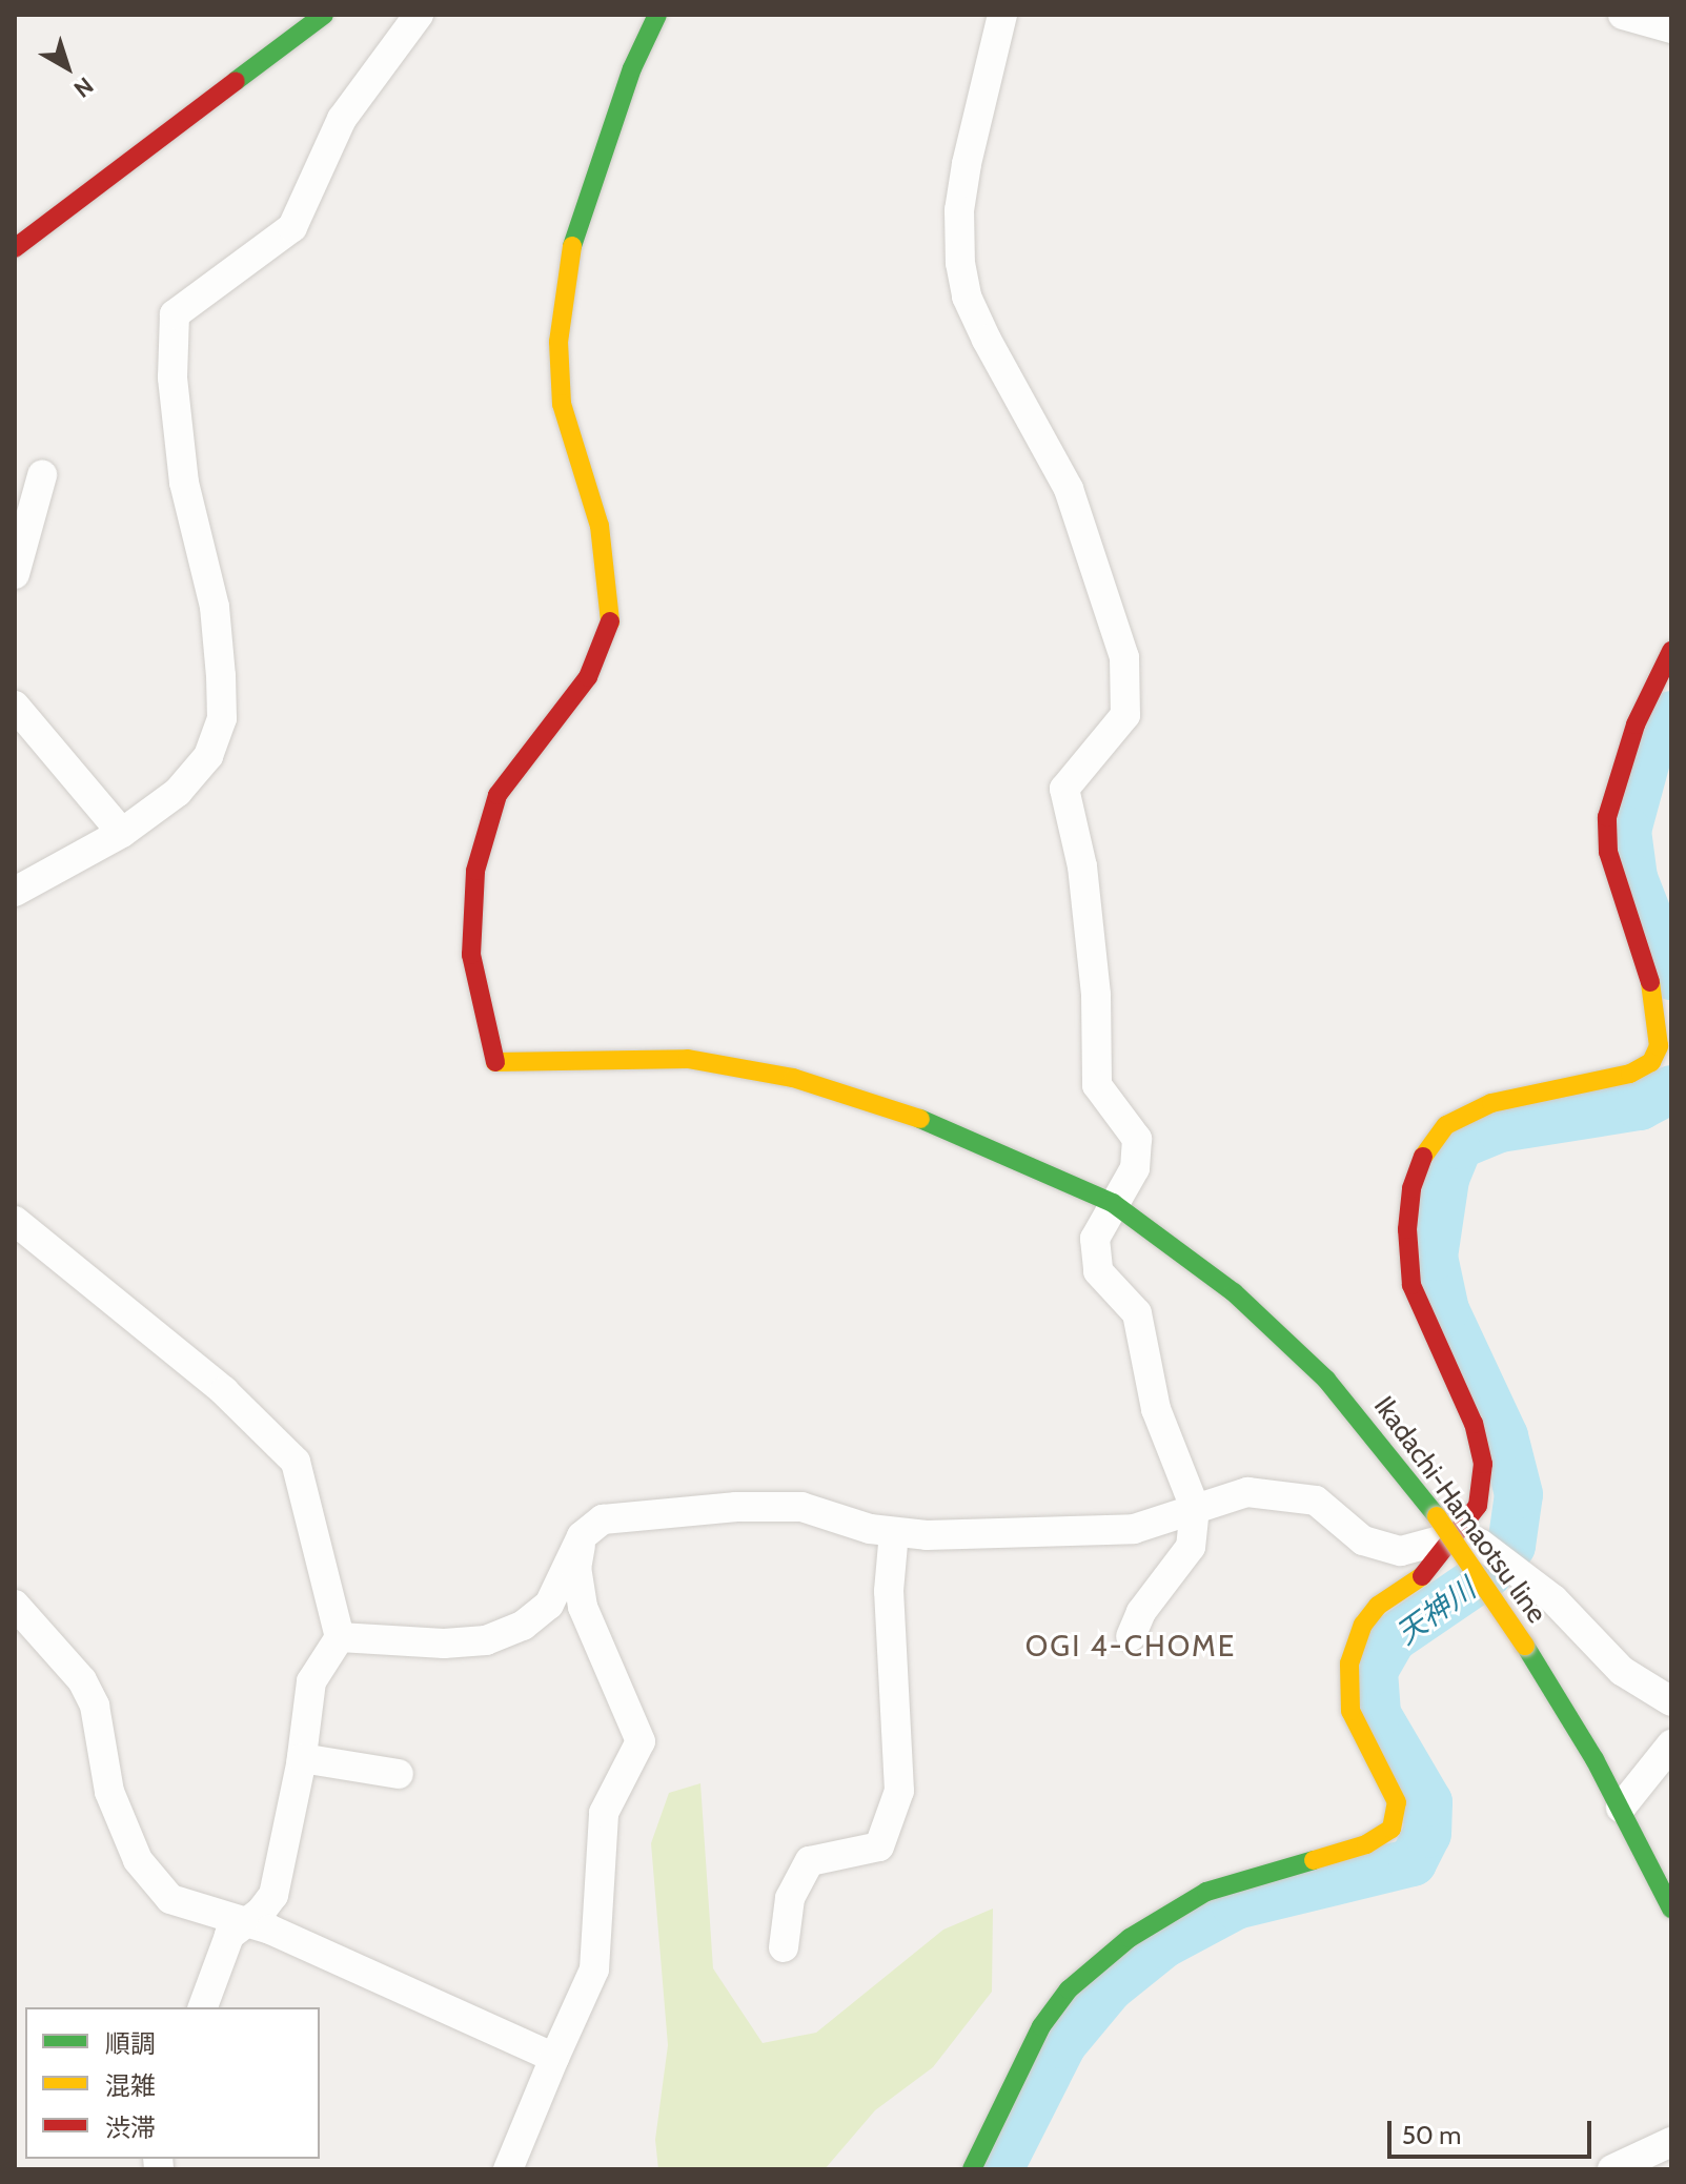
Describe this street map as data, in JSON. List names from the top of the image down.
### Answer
{
  "streets": {
    "street": ["Ikadachi-Hamaotsu line"]
  },
  "districts": ["OGI 4-CHOME"],
  "water": ["天神川"],
  "legend": ["順調", "混雑", "渋滞"],
  "scale_bar": "50 m",
  "north": "bottom right"
}
